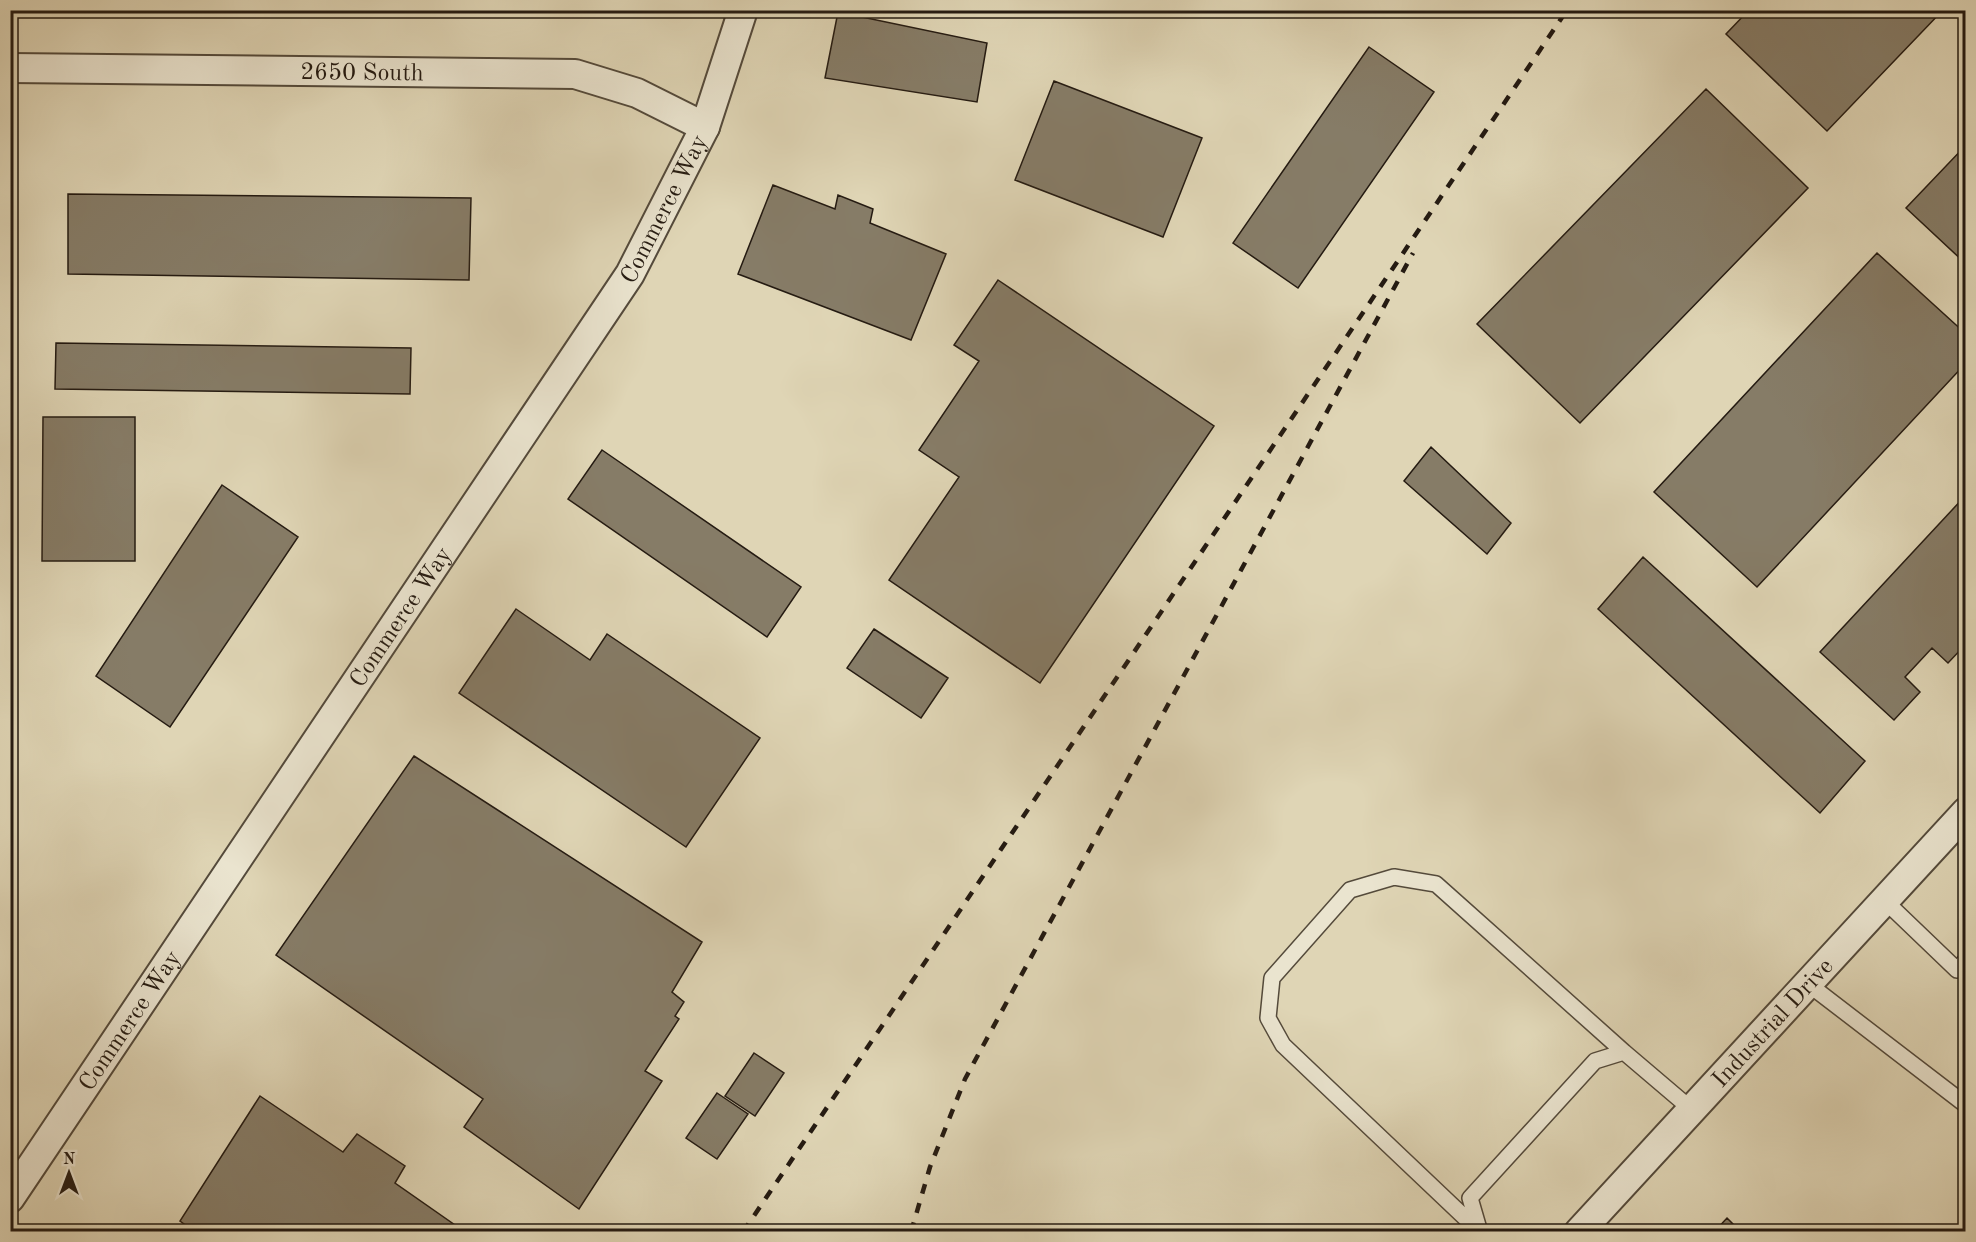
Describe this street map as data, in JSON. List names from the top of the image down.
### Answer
{
  "streets": {
    "street": ["2650 South", "Commerce Way", "Industrial Drive"]
  },
  "crossings": [
    ["2650 South", "Commerce Way"]
  ],
  "north": "top"
}
